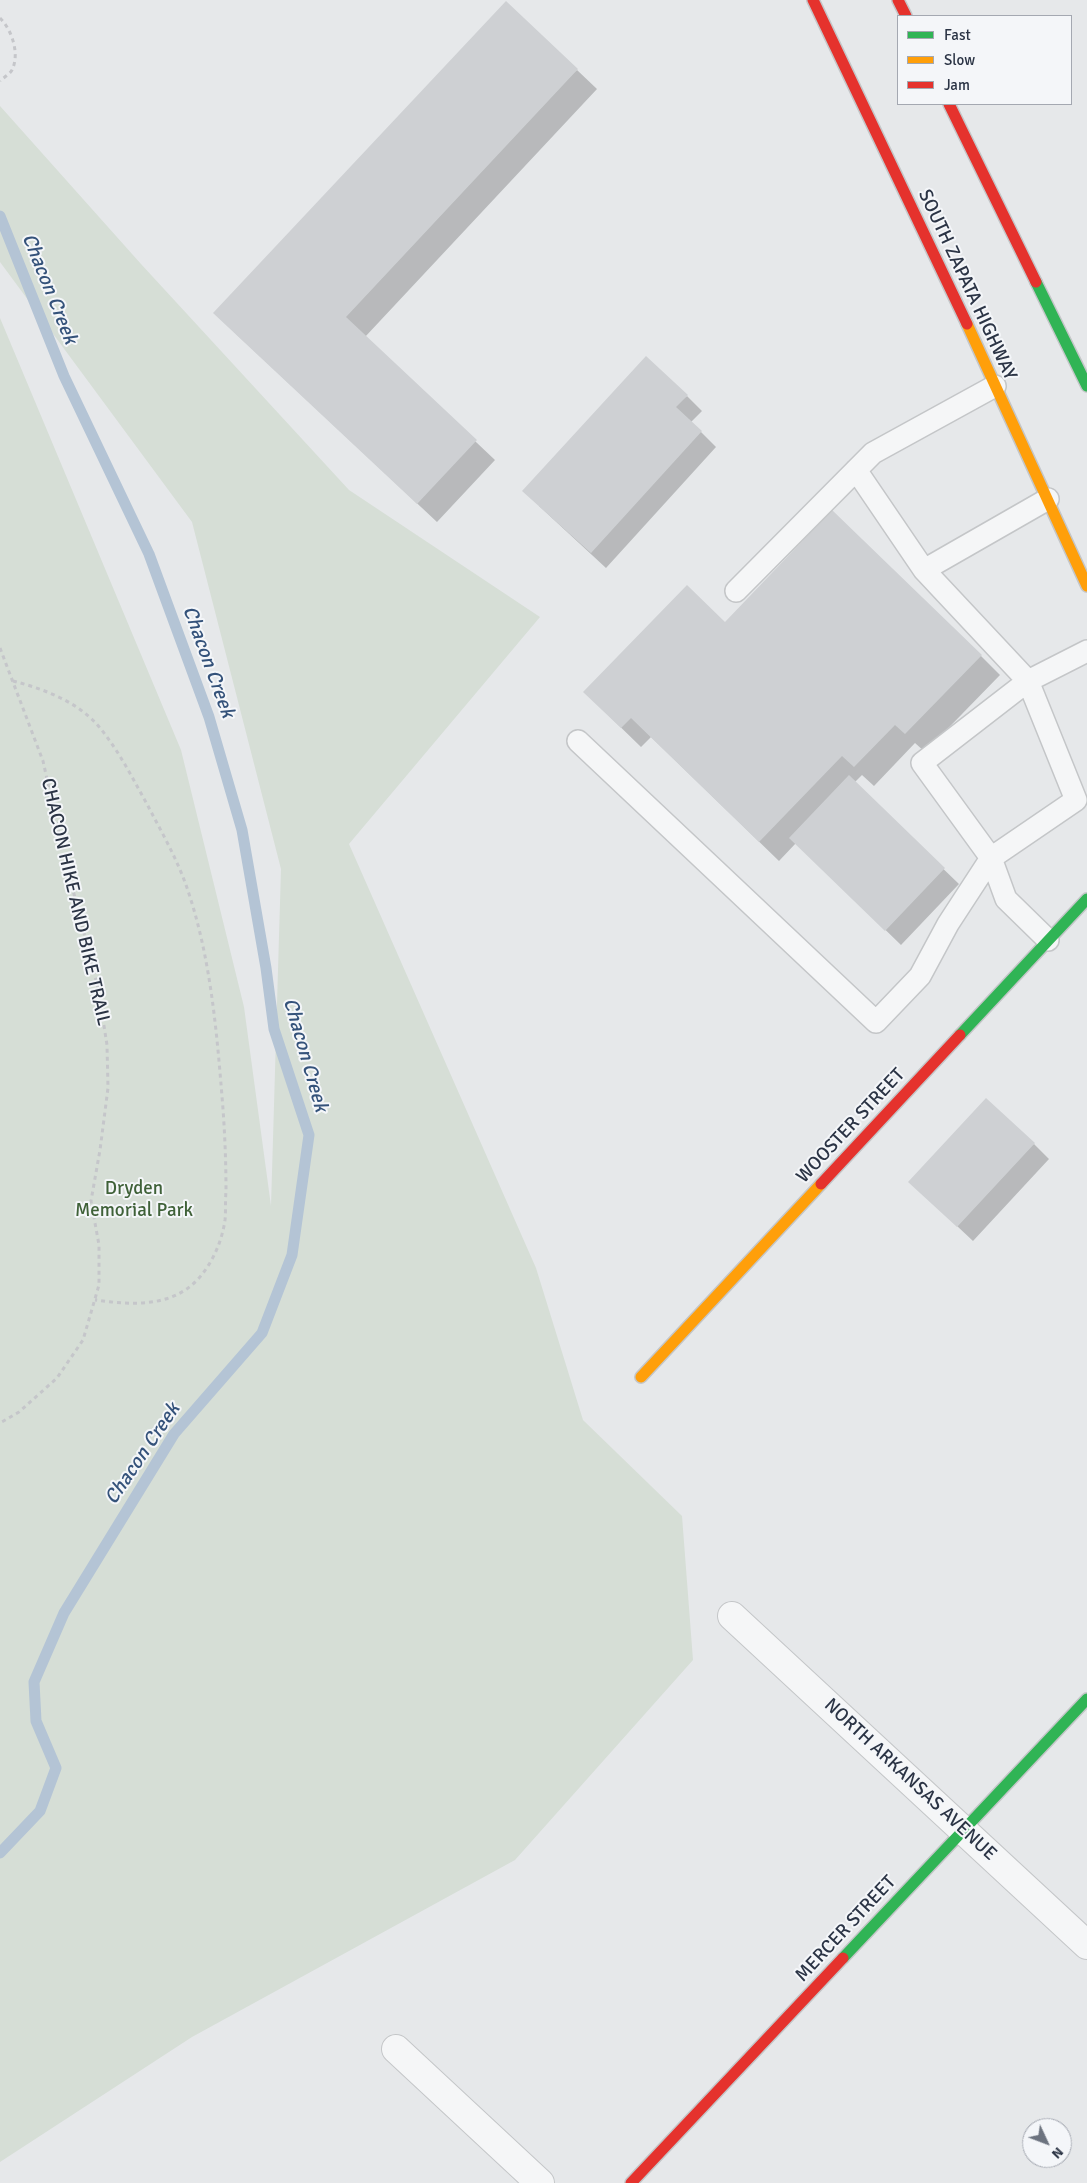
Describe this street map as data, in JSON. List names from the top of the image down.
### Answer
{
  "streets": {
    "street": [
      "SOUTH ZAPATA HIGHWAY",
      "WOOSTER STREET",
      "NORTH ARKANSAS AVENUE",
      "MERCER STREET"
    ],
    "path": ["CHACON HIKE AND BIKE TRAIL"]
  },
  "crossings": [
    ["NORTH ARKANSAS AVENUE", "MERCER STREET"]
  ],
  "water": ["Chacon Creek"],
  "parks": ["Dryden Memorial Park"],
  "legend": ["Fast", "Slow", "Jam"],
  "north": "bottom right"
}
